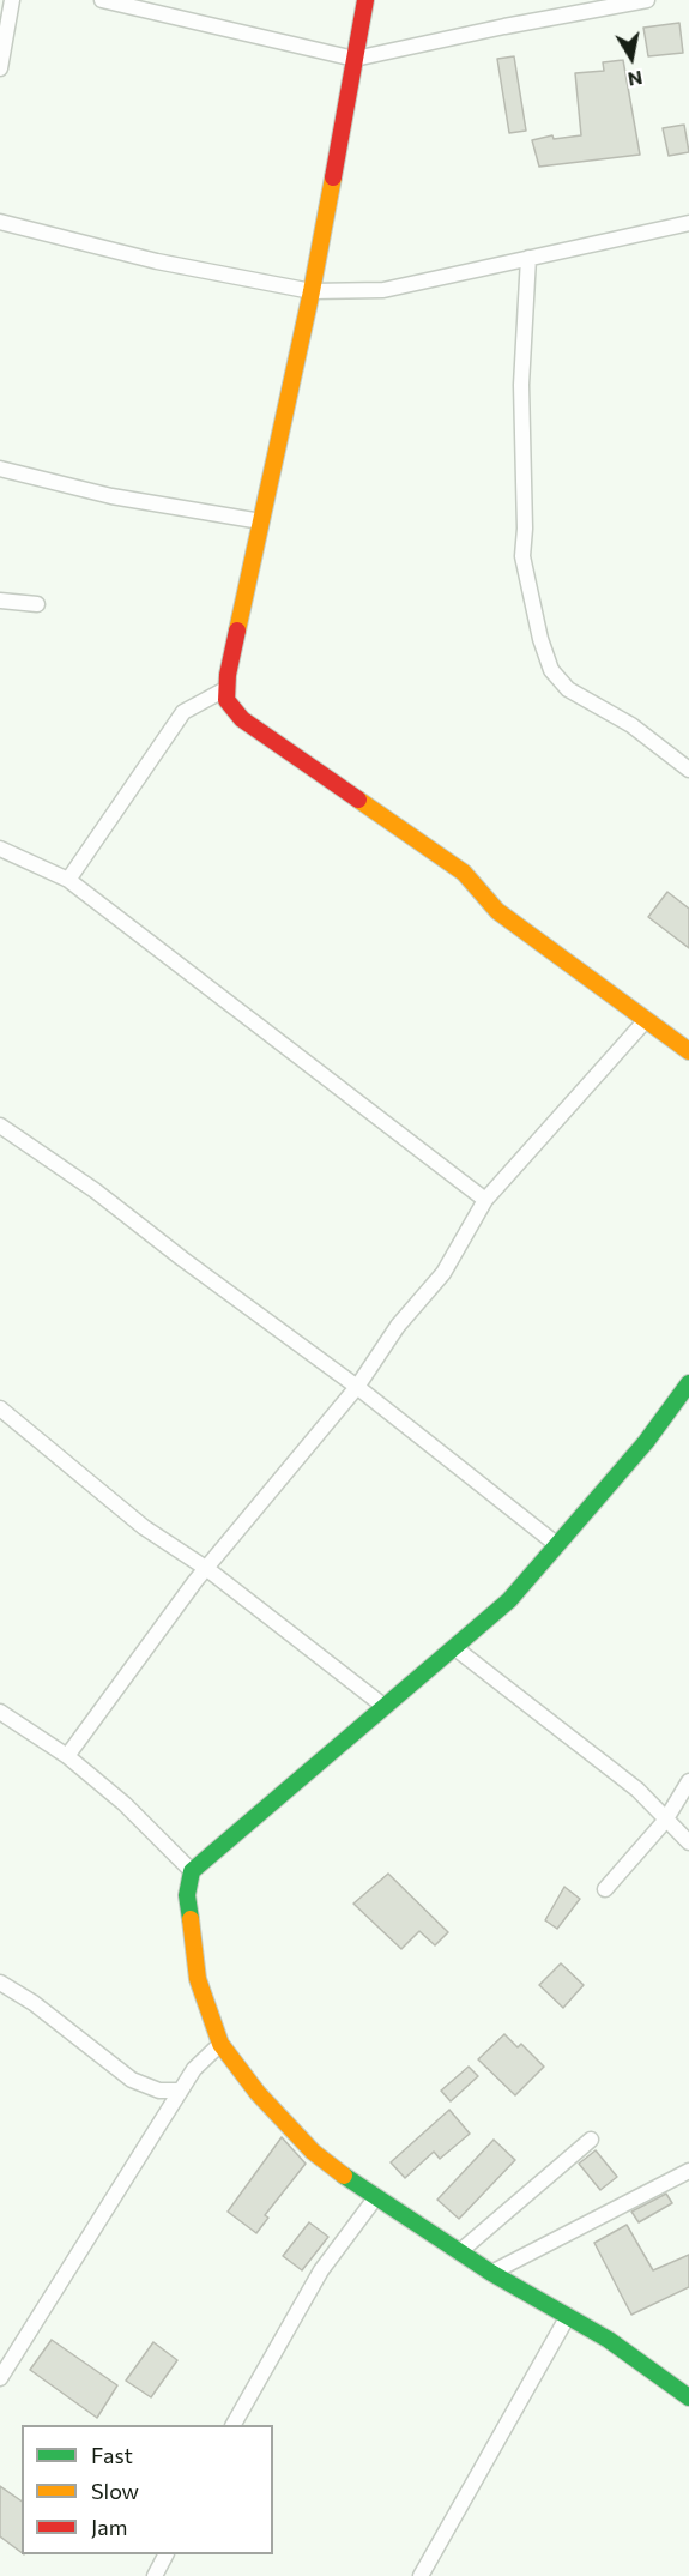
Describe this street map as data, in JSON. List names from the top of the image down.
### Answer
{
  "legend": ["Fast", "Slow", "Jam"],
  "north": "bottom"
}
